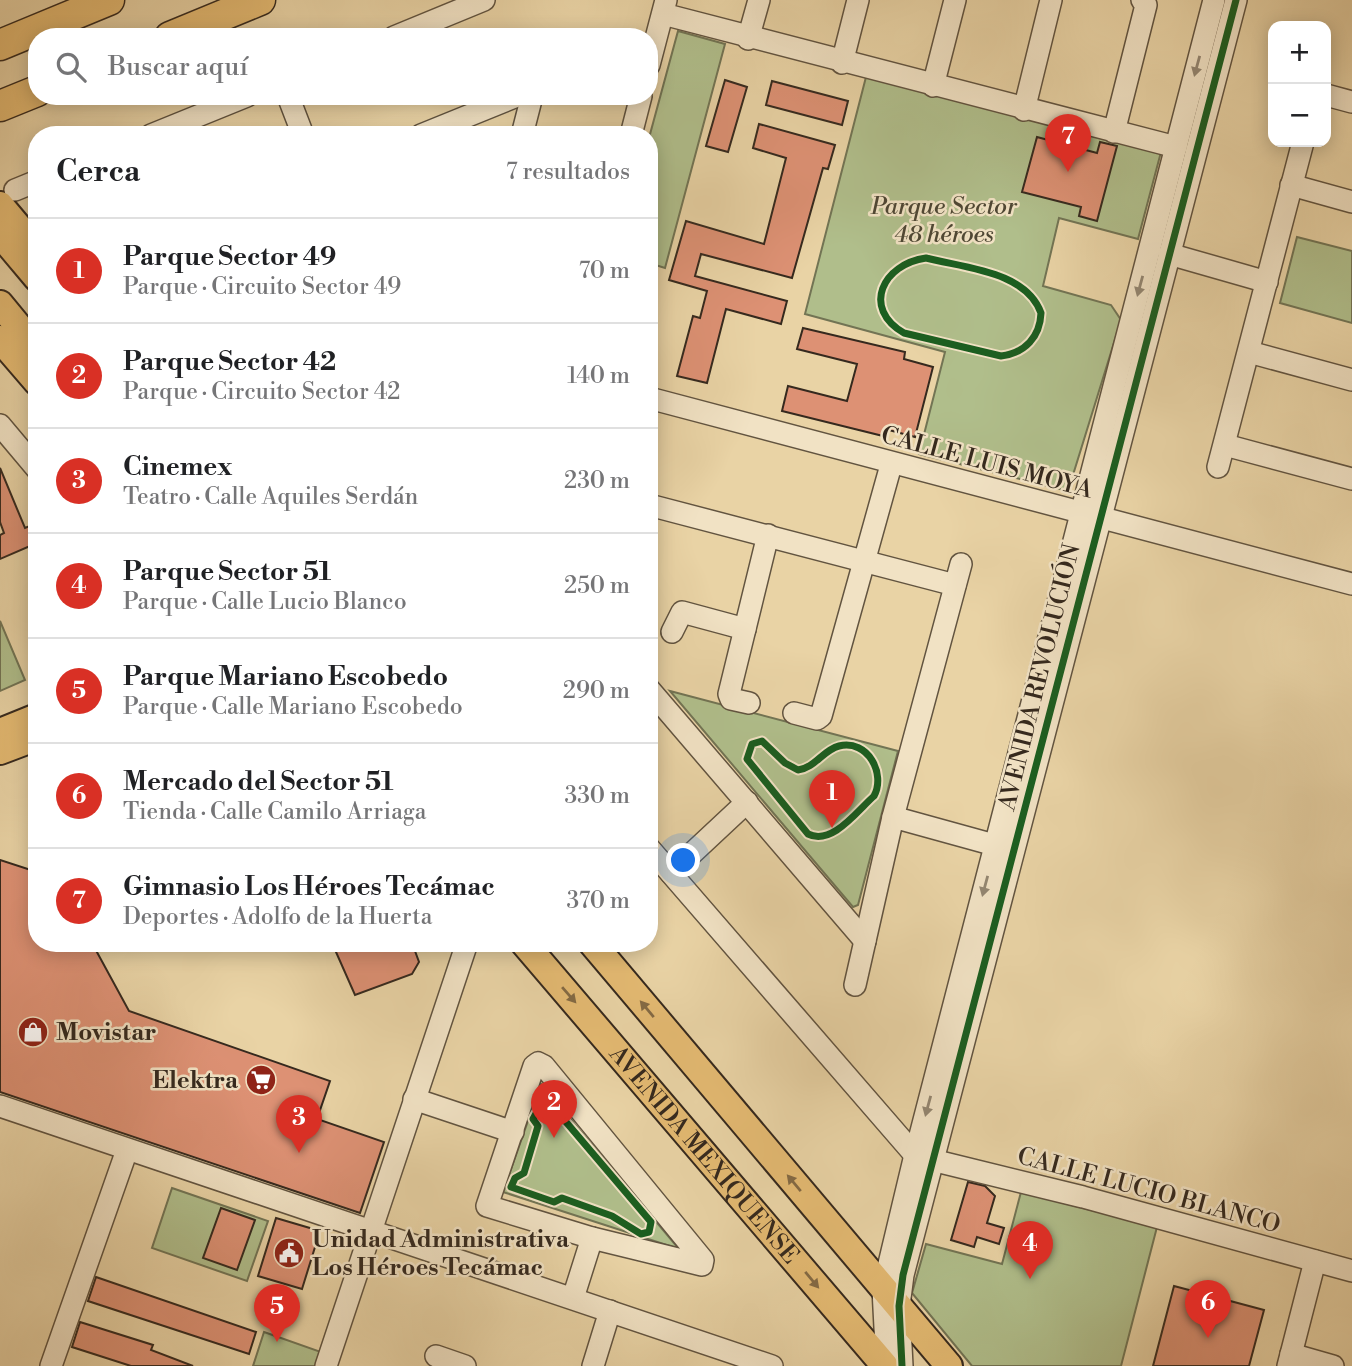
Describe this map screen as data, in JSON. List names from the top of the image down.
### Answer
{
  "streets": {
    "main road": ["AVENIDA MEXIQUENSE"],
    "street": ["CALLE LUIS MOYA", "AVENIDA REVOLUCIÓN", "CALLE LUCIO BLANCO"]
  },
  "crossings": [
    ["CALLE LUIS MOYA", "AVENIDA REVOLUCIÓN"],
    ["AVENIDA REVOLUCIÓN", "AVENIDA MEXIQUENSE"],
    ["AVENIDA REVOLUCIÓN", "CALLE LUCIO BLANCO"]
  ],
  "parks": ["Parque Sector 48 héroes"],
  "places": {
    "shop": ["Movistar"],
    "supermarket": ["Elektra"],
    "public building": ["Unidad Administrativa Los Héroes Tecámac"]
  },
  "page": {
    "map_buttons": ["+", "−"],
    "search": "Buscar aquí",
    "pins": [
      "7",
      "1",
      "2",
      "3",
      "4",
      "6",
      "5"
    ],
    "heading": ["Cerca", "7 resultados"],
    "list": [
      {
        "mark": "1",
        "name": "Parque Sector 49",
        "note": "Parque · Circuito Sector 49",
        "value": "70 m"
      },
      {
        "mark": "2",
        "name": "Parque Sector 42",
        "note": "Parque · Circuito Sector 42",
        "value": "140 m"
      },
      {
        "mark": "3",
        "name": "Cinemex",
        "note": "Teatro · Calle Aquiles Serdán",
        "value": "230 m"
      },
      {
        "mark": "4",
        "name": "Parque Sector 51",
        "note": "Parque · Calle Lucio Blanco",
        "value": "250 m"
      },
      {
        "mark": "5",
        "name": "Parque Mariano Escobedo",
        "note": "Parque · Calle Mariano Escobedo",
        "value": "290 m"
      },
      {
        "mark": "6",
        "name": "Mercado del Sector 51",
        "note": "Tienda · Calle Camilo Arriaga",
        "value": "330 m"
      },
      {
        "mark": "7",
        "name": "Gimnasio Los Héroes Tecámac",
        "note": "Deportes · Adolfo de la Huerta",
        "value": "370 m"
      }
    ]
  }
}
